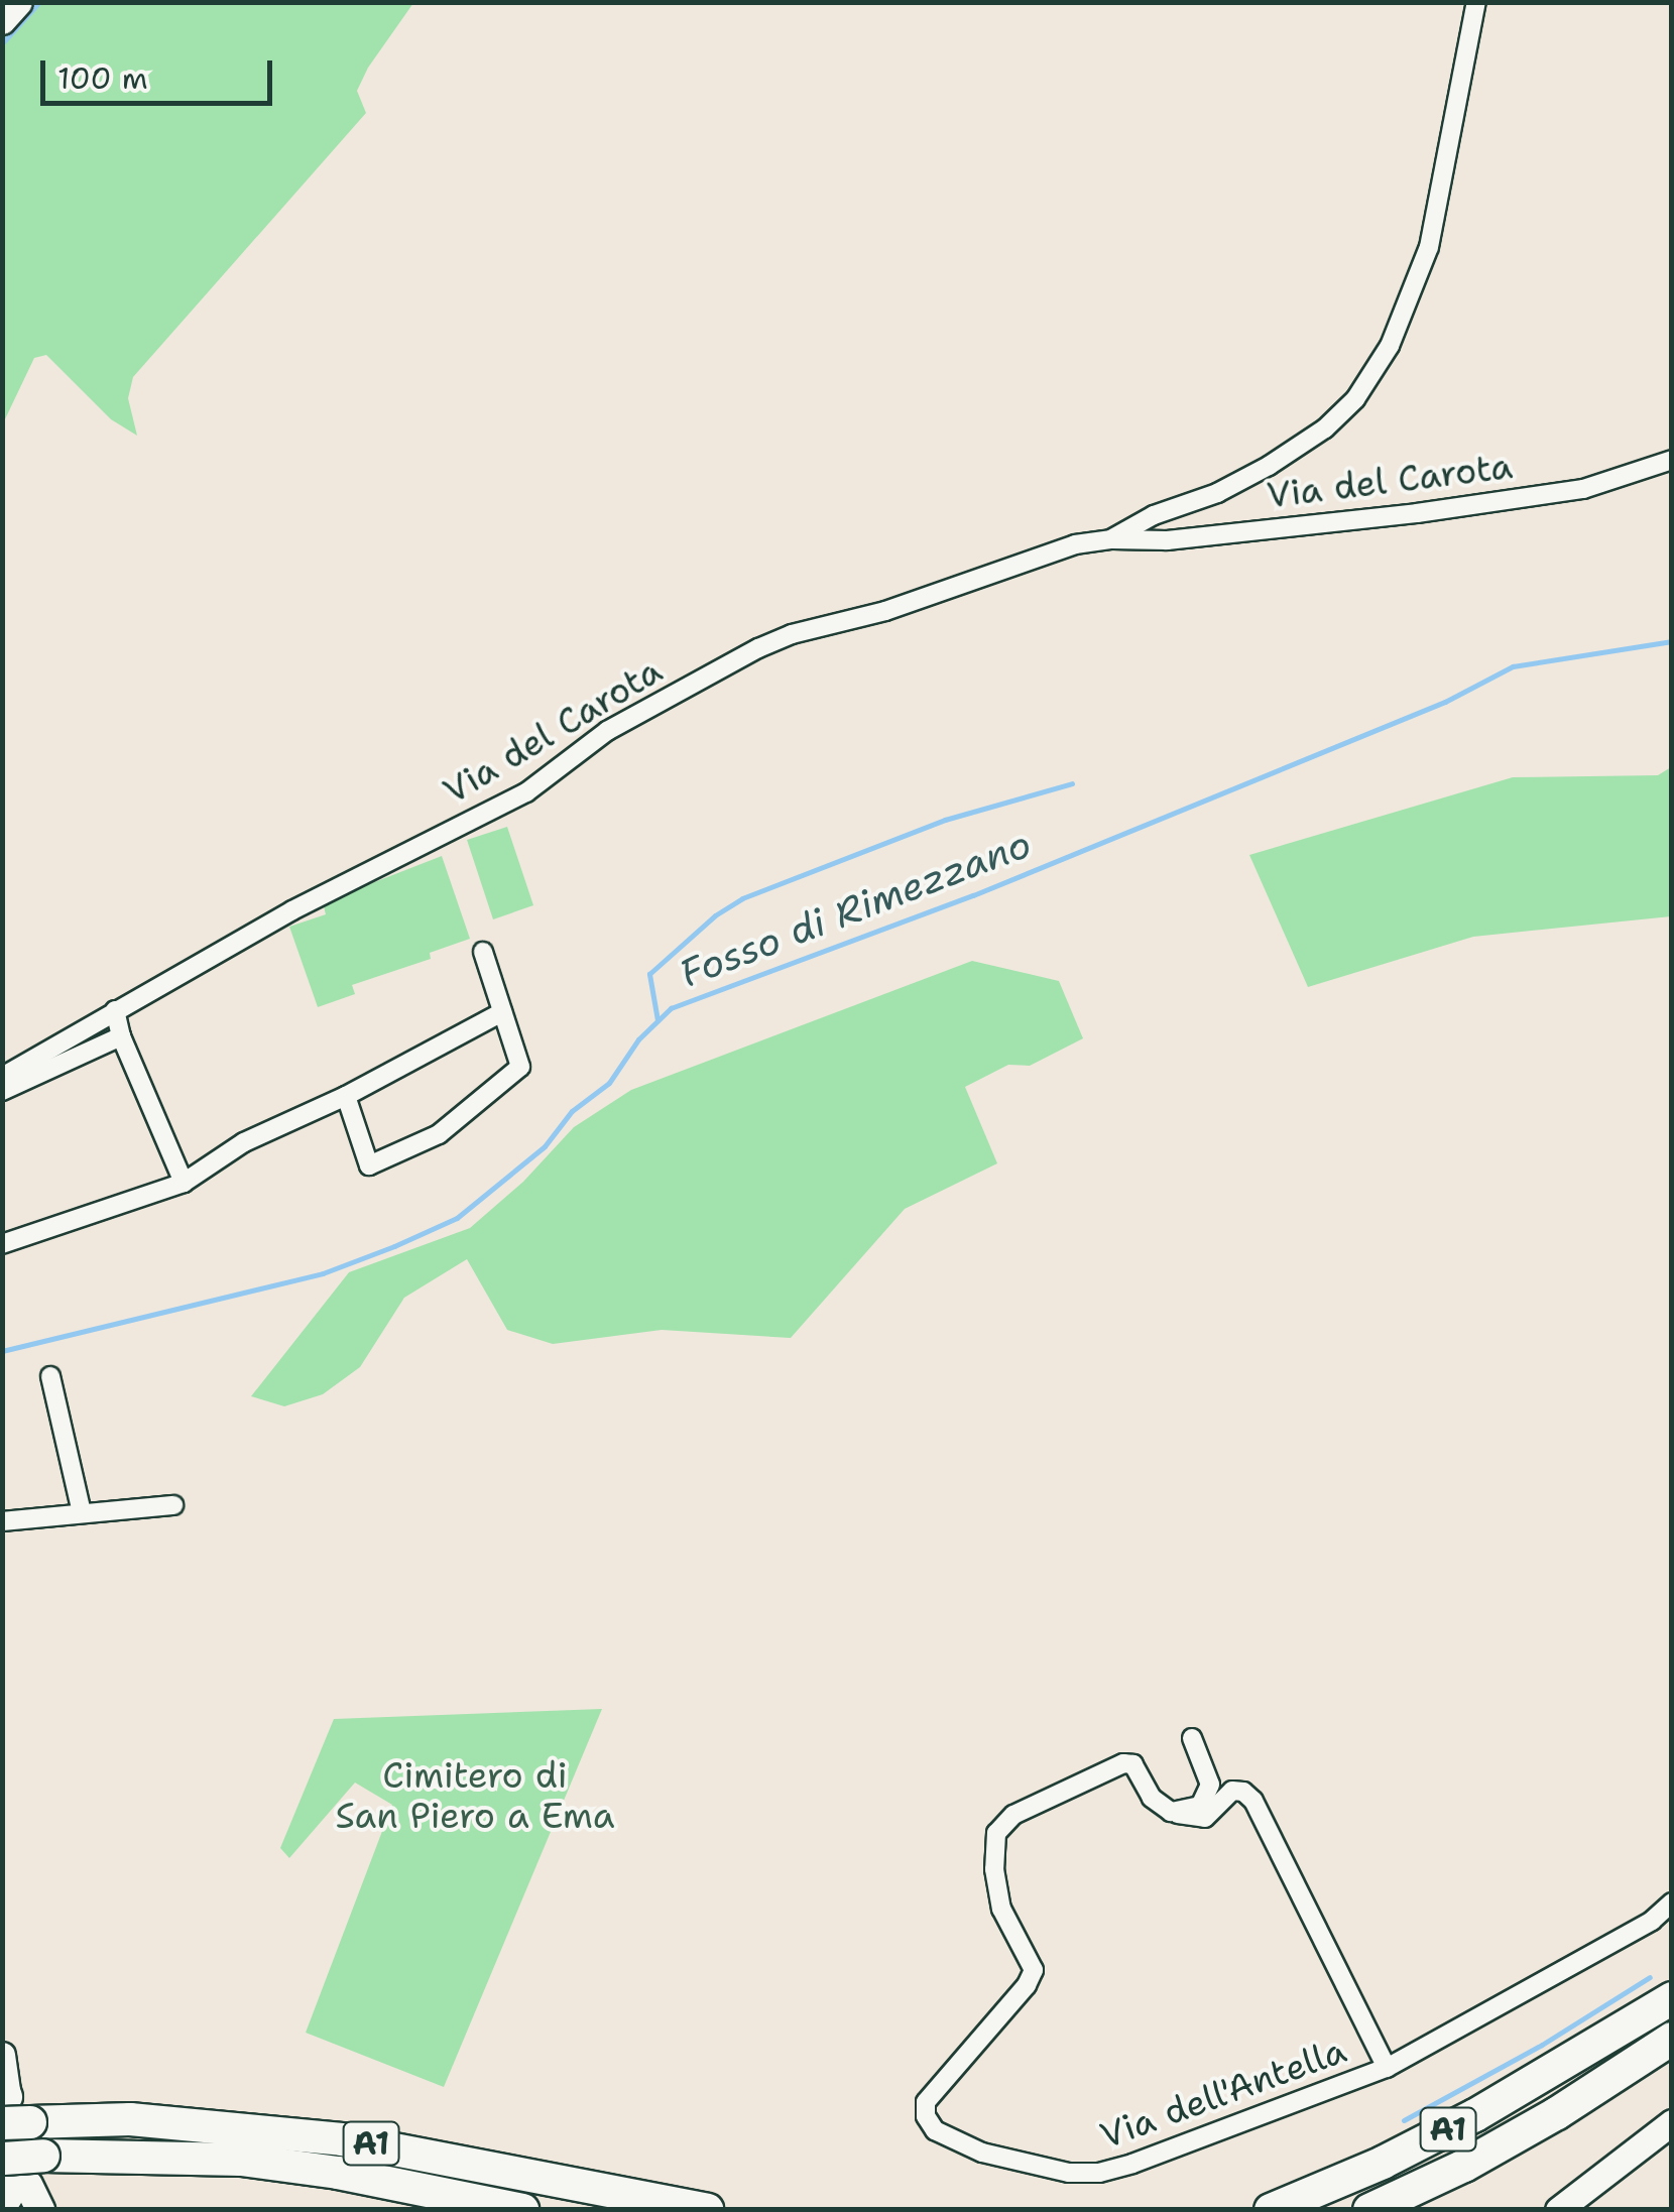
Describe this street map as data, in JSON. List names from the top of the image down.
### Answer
{
  "streets": {
    "highway": ["A1"],
    "street": ["Via del Carota", "Via dell'Antella"]
  },
  "water": ["Fosso di Rimezzano"],
  "parks": ["Cimitero di San Piero a Ema"],
  "scale_bar": "100 m"
}
